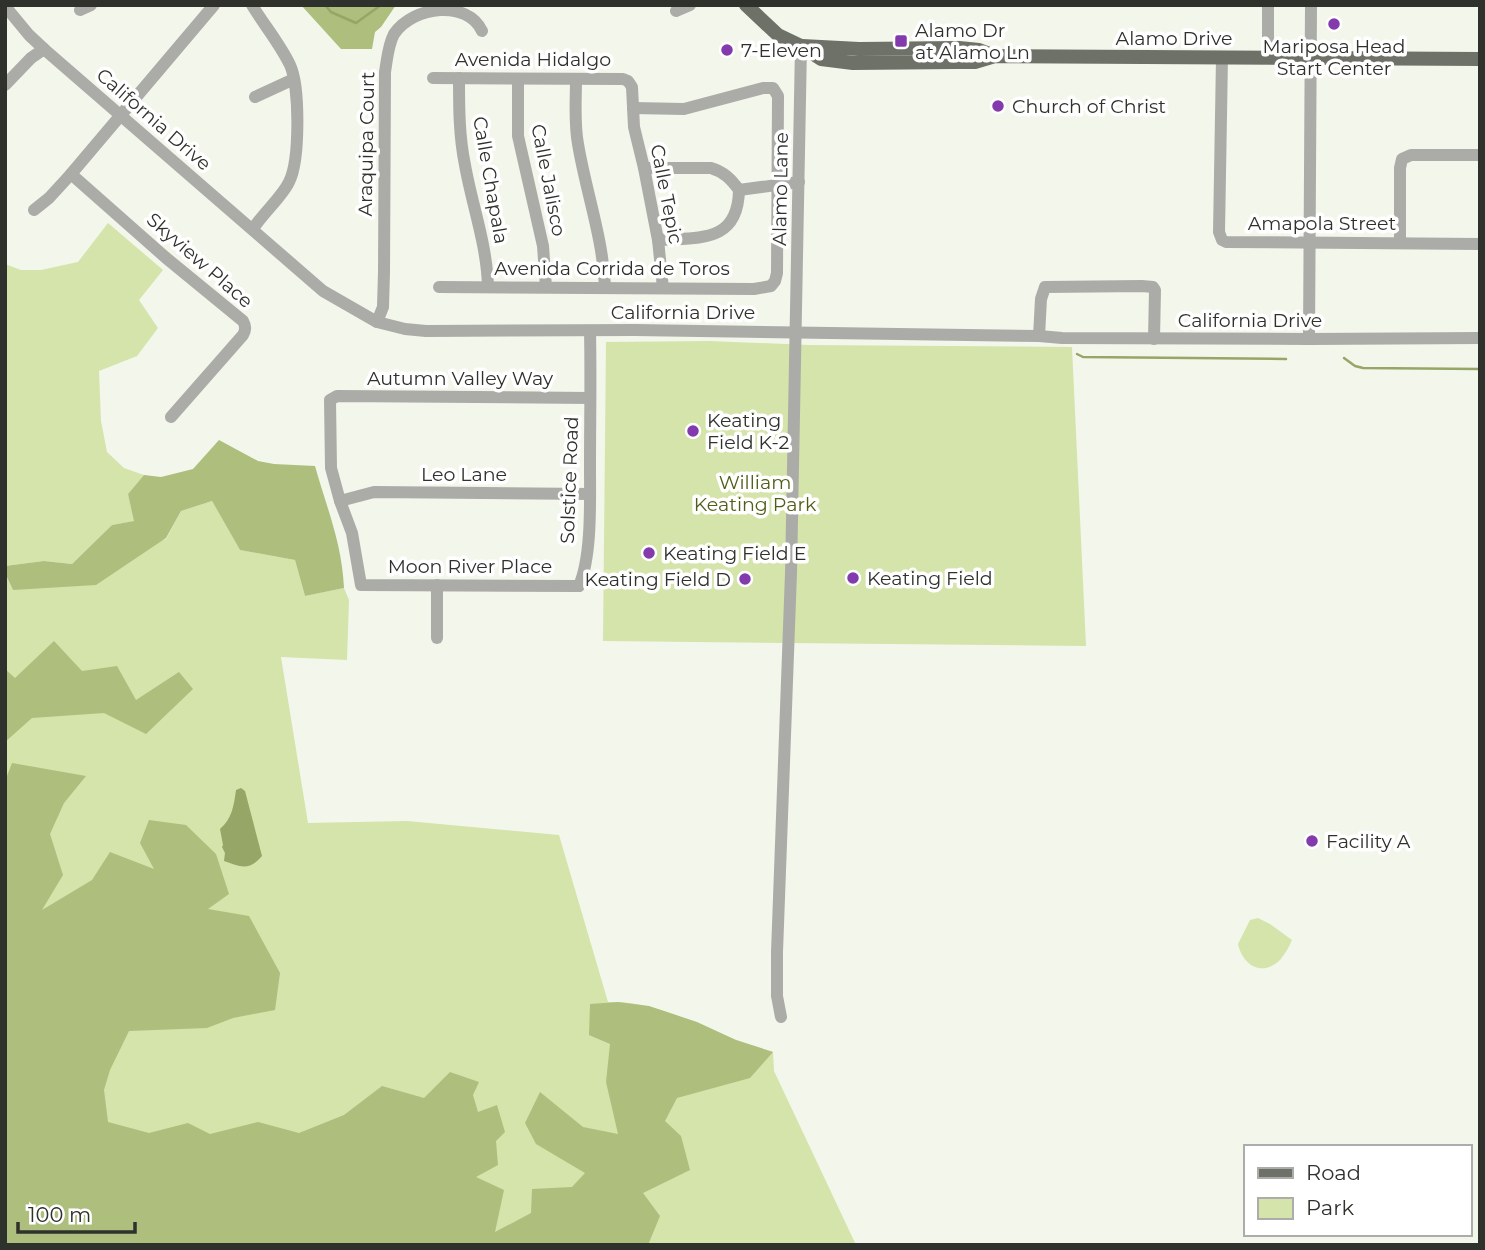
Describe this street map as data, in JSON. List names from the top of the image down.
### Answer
{
  "streets": {
    "main road": ["Alamo Drive"],
    "street": [
      "Avenida Hidalgo",
      "California Drive",
      "Araquipa Court",
      "Calle Chapala",
      "Calle Jalisco",
      "Alamo Lane",
      "Calle Tepic",
      "Amapola Street",
      "Skyview Place",
      "Avenida Corrida de Toros",
      "Autumn Valley Way",
      "Leo Lane",
      "Solstice Road",
      "Moon River Place"
    ]
  },
  "crossings": [
    ["Alamo Drive", "Alamo Lane"],
    ["Alamo Drive", "Amapola Street"],
    ["Avenida Hidalgo", "Calle Chapala"],
    ["Avenida Hidalgo", "Calle Jalisco"],
    ["Avenida Hidalgo", "Calle Tepic"],
    ["California Drive", "Araquipa Court"],
    ["California Drive", "Alamo Lane"],
    ["California Drive", "Solstice Road"],
    ["Calle Chapala", "Avenida Corrida de Toros"],
    ["Calle Jalisco", "Avenida Corrida de Toros"],
    ["Calle Tepic", "Avenida Corrida de Toros"],
    ["Autumn Valley Way", "Leo Lane"],
    ["Autumn Valley Way", "Solstice Road"],
    ["Autumn Valley Way", "Moon River Place"],
    ["Leo Lane", "Solstice Road"],
    ["Leo Lane", "Moon River Place"],
    ["Solstice Road", "Moon River Place"]
  ],
  "parks": ["William Keating Park"],
  "places": {
    "other": [
      "Mariposa Head Start Center",
      "7-Eleven",
      "Church of Christ",
      "Keating Field K-2",
      "Keating Field E",
      "Keating Field",
      "Keating Field D",
      "Facility A"
    ],
    "transit": ["Alamo Dr at Alamo Ln"]
  },
  "legend": ["Road", "Park"],
  "scale_bar": "100 m"
}
